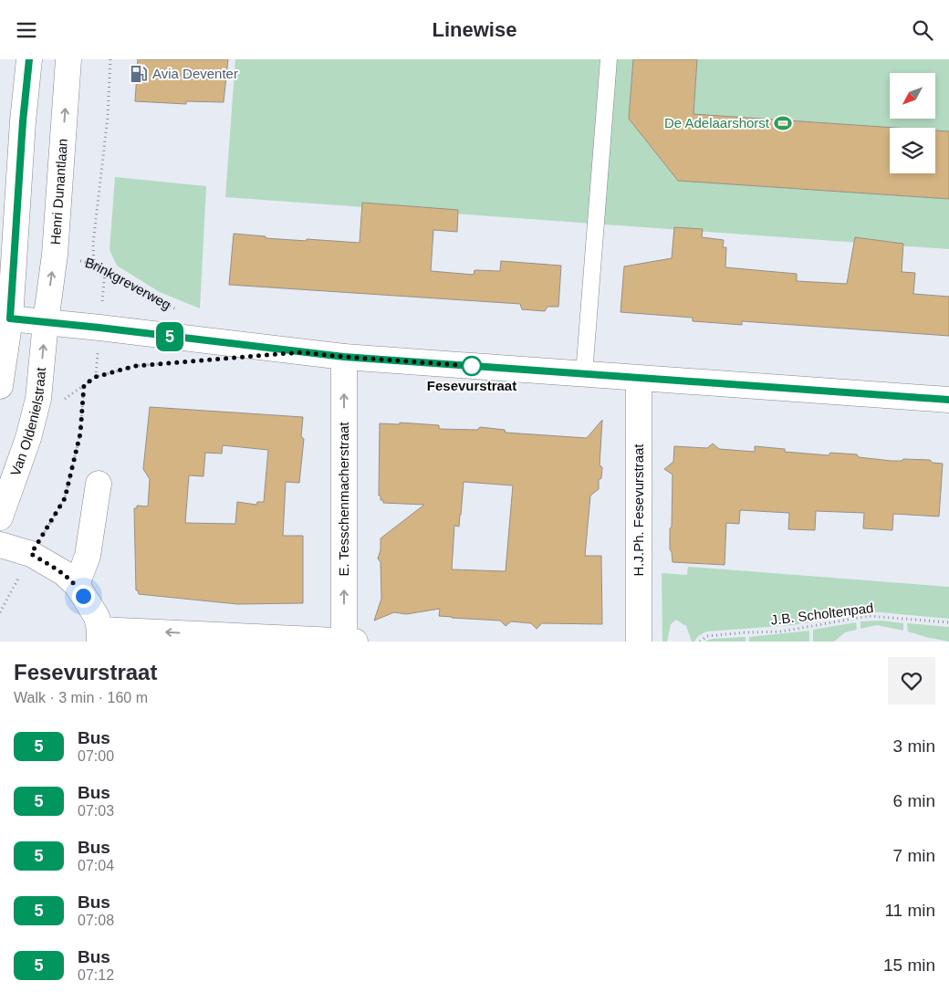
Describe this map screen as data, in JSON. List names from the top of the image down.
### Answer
{
  "streets": {
    "street": [
      "Henri Dunantlaan",
      "Van Oldenielstraat",
      "E. Tesschenmacherstraat",
      "H.J.Ph. Fesevurstraat"
    ],
    "path": ["Brinkgreverweg", "J.B. Scholtenpad"]
  },
  "crossings": [
    ["Henri Dunantlaan", "Brinkgreverweg"],
    ["Henri Dunantlaan", "Van Oldenielstraat"]
  ],
  "one_way": ["E. Tesschenmacherstraat"],
  "places": {
    "fuel station": ["Avia Deventer"],
    "sports": ["De Adelaarshorst"],
    "other": ["Fesevurstraat"]
  },
  "lines": ["bus line 5"],
  "north": "bottom left",
  "page": {
    "header": "Linewise",
    "on_map": "5",
    "heading": ["Fesevurstraat", "Walk · 3 min · 160 m"],
    "list": [
      {
        "mark": "5",
        "name": "Bus",
        "note": "07:00",
        "value": "3 min"
      },
      {
        "mark": "5",
        "name": "Bus",
        "note": "07:03",
        "value": "6 min"
      },
      {
        "mark": "5",
        "name": "Bus",
        "note": "07:04",
        "value": "7 min"
      },
      {
        "mark": "5",
        "name": "Bus",
        "note": "07:08",
        "value": "11 min"
      },
      {
        "mark": "5",
        "name": "Bus",
        "note": "07:12",
        "value": "15 min"
      }
    ]
  }
}
